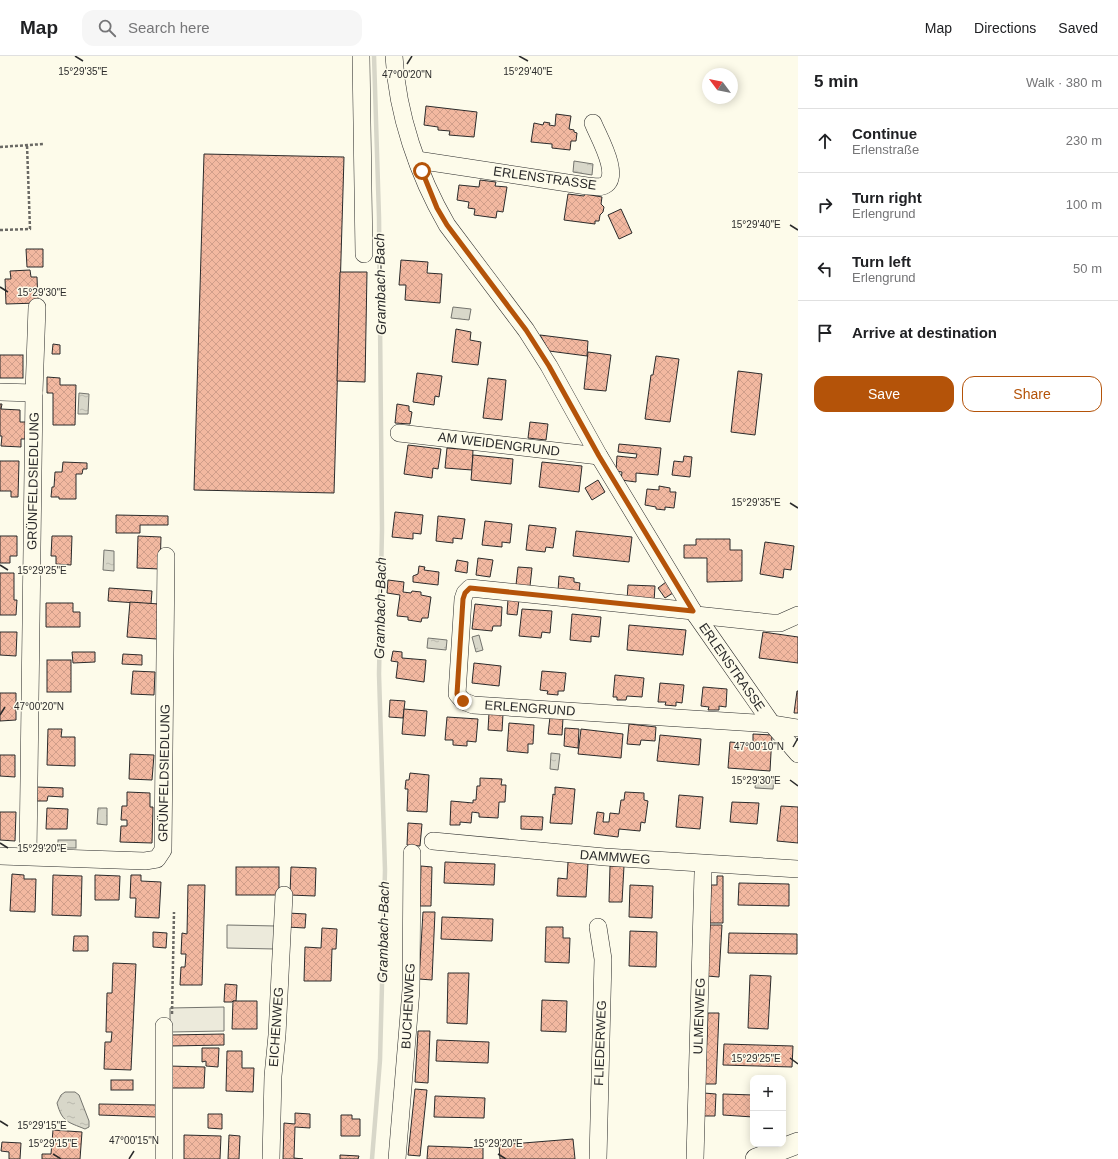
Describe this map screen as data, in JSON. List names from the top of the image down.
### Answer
{
  "streets": {
    "street": [
      "ERLENSTRASSE",
      "AM WEIDENGRUND",
      "GRÜNFELDSIEDLUNG",
      "ERLENGRUND",
      "DAMMWEG",
      "BUCHENWEG",
      "ULMENWEG",
      "EICHENWEG",
      "FLIEDERWEG"
    ]
  },
  "crossings": [
    ["ERLENSTRASSE", "AM WEIDENGRUND"],
    ["ERLENSTRASSE", "ERLENGRUND"]
  ],
  "water": ["Grambach-Bach"],
  "north": "top left",
  "page": {
    "header": "Map",
    "search": "Search here",
    "nav": ["Map", "Directions", "Saved"],
    "heading": ["5 min", "Walk · 380 m"],
    "list": [
      ["Continue", "Erlenstraße", "230 m"],
      ["Turn right", "Erlengrund", "100 m"],
      ["Turn left", "Erlengrund", "50 m"],
      "Arrive at destination"
    ],
    "buttons": ["Save", "Share"],
    "map_buttons": ["+", "−"]
  },
  "coordinates": [
    "15°29'40\"E",
    "15°29'35\"E",
    "47°00'20\"N",
    "15°29'30\"E",
    "15°29'25\"E",
    "47°00'10\"N",
    "15°29'20\"E",
    "15°29'15\"E",
    "47°00'15\"N"
  ]
}
